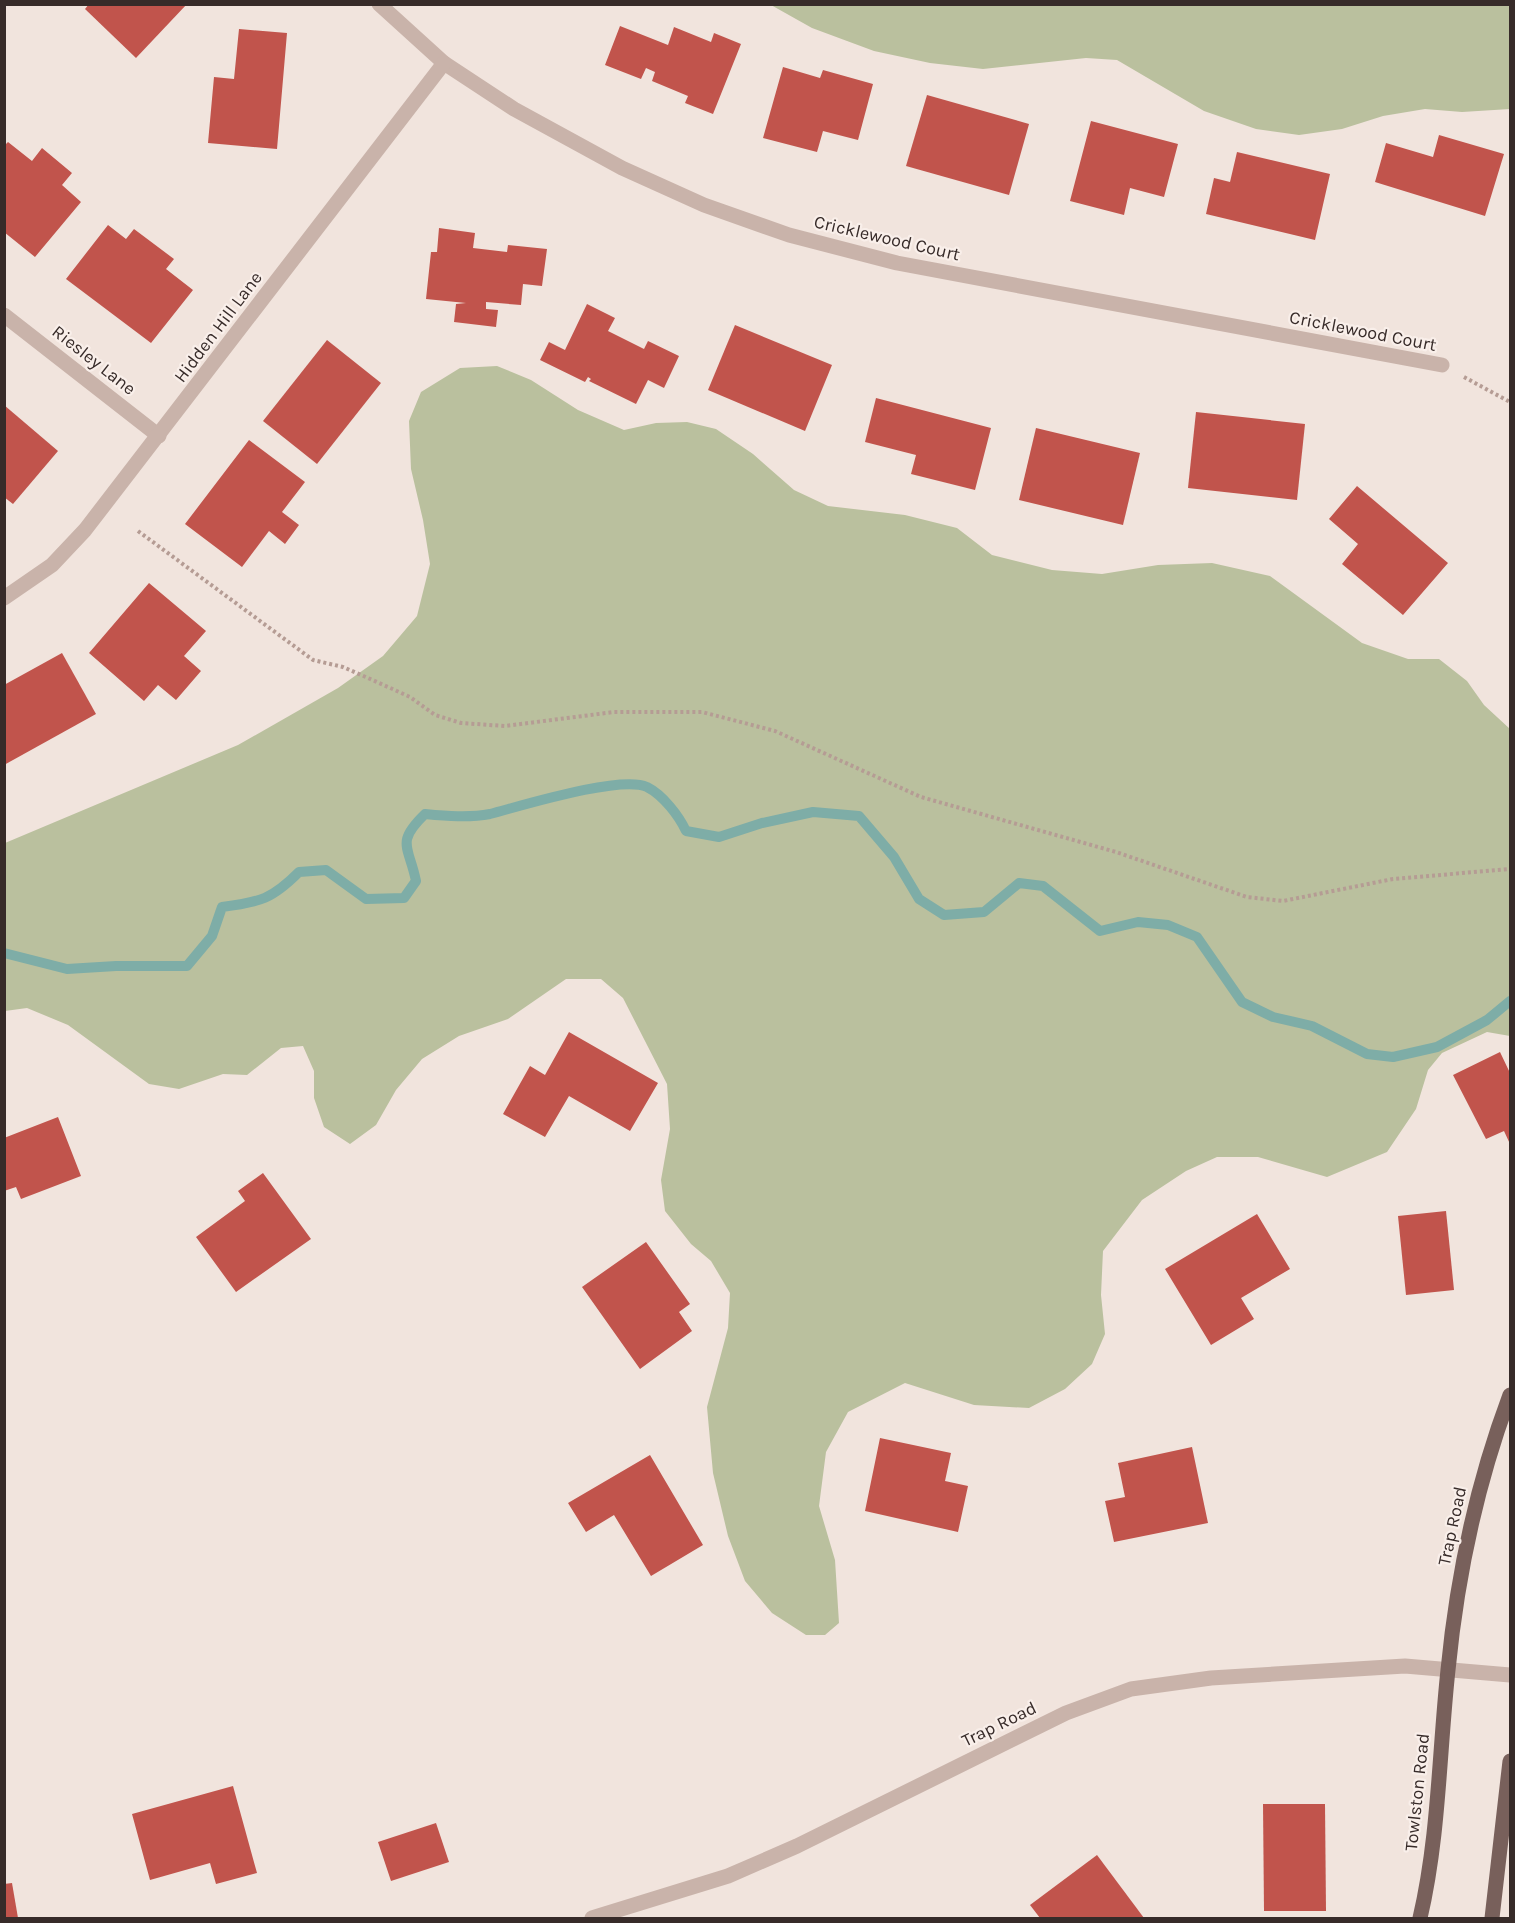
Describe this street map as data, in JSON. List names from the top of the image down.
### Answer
{
  "streets": {
    "main road": ["Trap Road", "Towlston Road"],
    "street": ["Cricklewood Court", "Hidden Hill Lane", "Riesley Lane"]
  },
  "crossings": [
    ["Cricklewood Court", "Hidden Hill Lane"],
    ["Hidden Hill Lane", "Riesley Lane"],
    ["Trap Road", "Towlston Road"]
  ]
}
